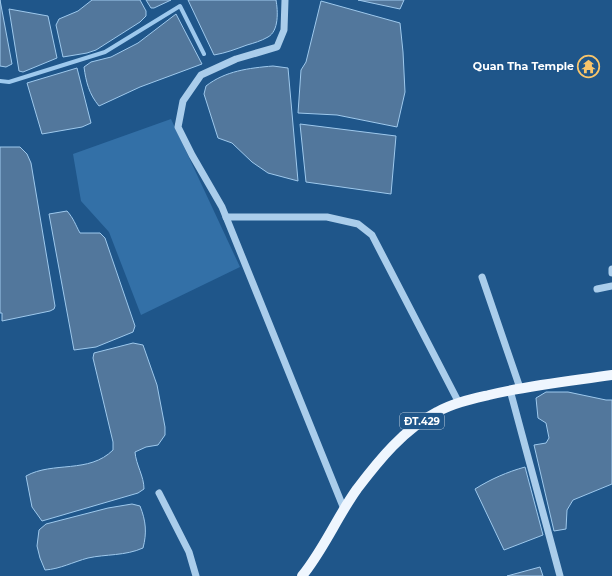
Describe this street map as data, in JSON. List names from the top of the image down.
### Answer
{
  "streets": {
    "main road": ["ĐT.429"]
  },
  "places": {
    "temple": ["Quan Tha Temple"]
  }
}
